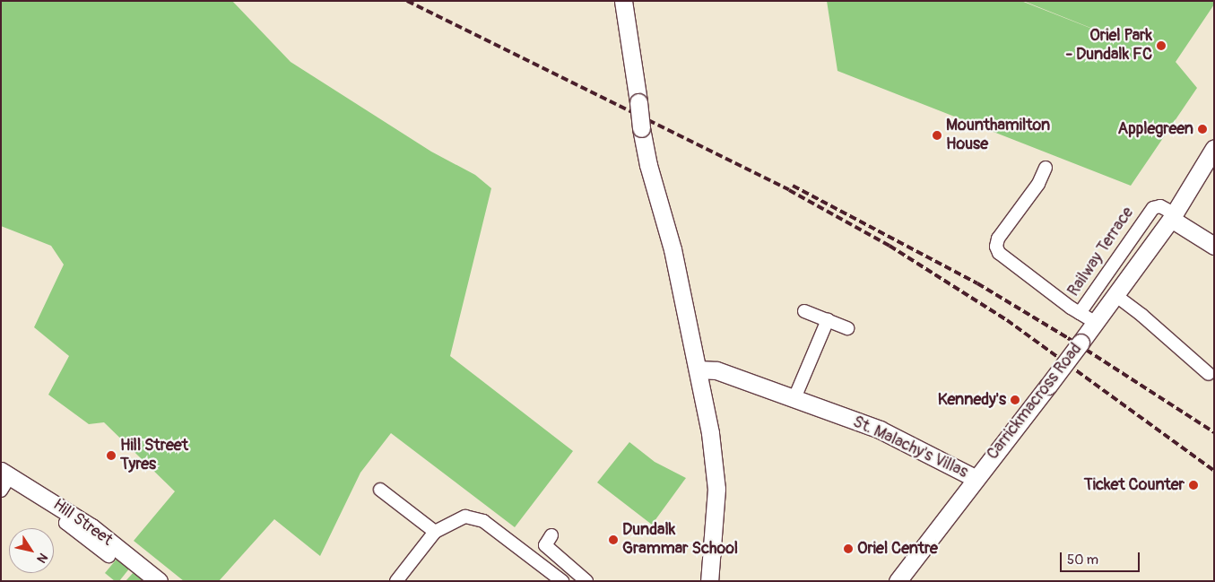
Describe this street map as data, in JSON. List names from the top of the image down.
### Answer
{
  "streets": {
    "main road": ["Carrickmacross Road", "St. Malachy's Villas", "Hill Street"],
    "street": ["Railway Terrace"]
  },
  "crossings": [
    ["Carrickmacross Road", "St. Malachy's Villas"]
  ],
  "places": [
    "Oriel Park - Dundalk FC",
    "Applegreen",
    "Mounthamilton House",
    "Kennedy's",
    "Hill Street Tyres",
    "Ticket Counter",
    "Dundalk Grammar School",
    "Oriel Centre"
  ],
  "scale_bar": "50 m",
  "north": "bottom right"
}
